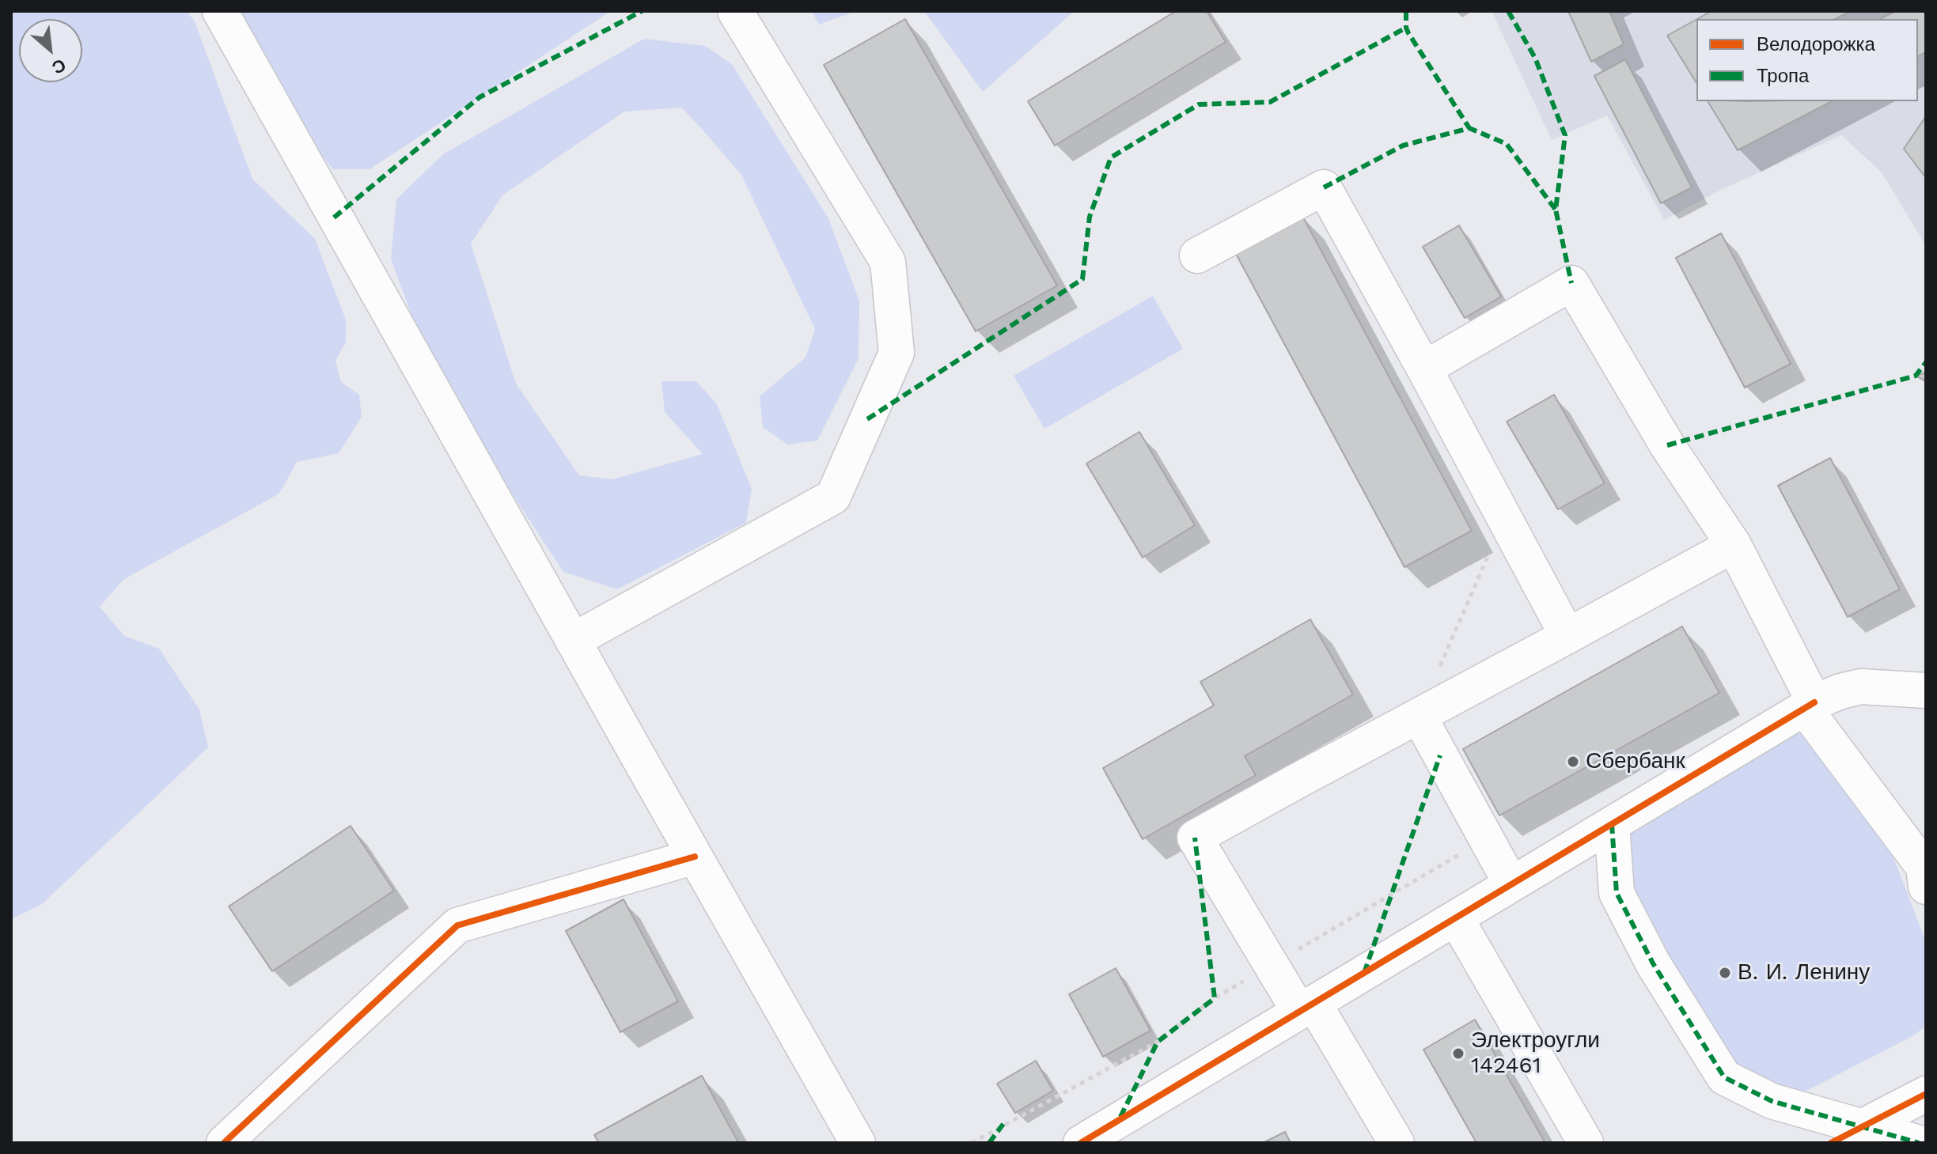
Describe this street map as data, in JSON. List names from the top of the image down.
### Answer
{
  "places": ["Сбербанк", "В. И. Ленину", "Электроугли 142461"],
  "legend": ["Велодорожка", "Тропа"],
  "north": "bottom right"
}
